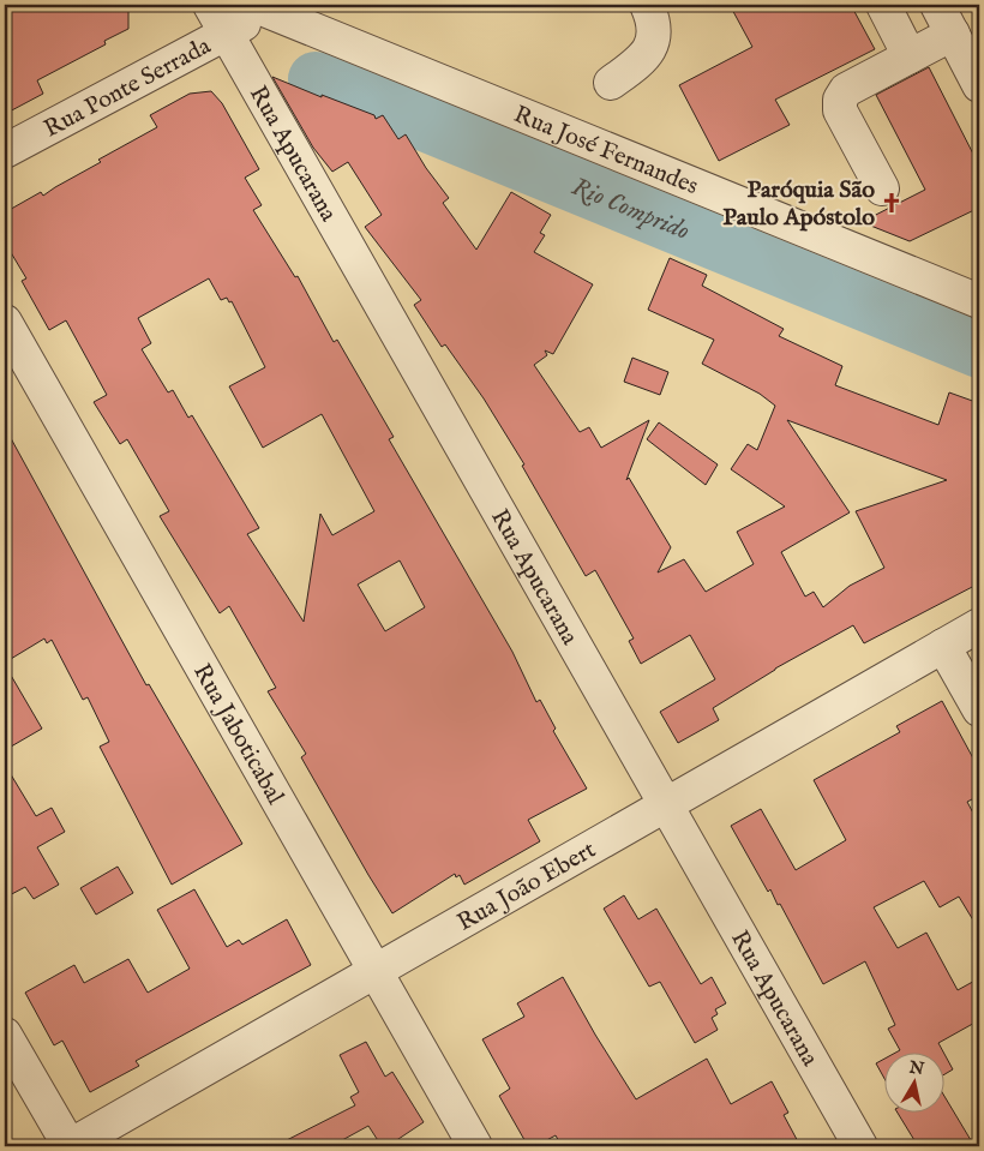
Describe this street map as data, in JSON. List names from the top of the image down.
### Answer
{
  "streets": {
    "street": [
      "Rua Ponte Serrada",
      "Rua José Fernandes",
      "Rua Apucarana",
      "Rua Jaboticabal",
      "Rua João Ebert"
    ]
  },
  "crossings": [
    ["Rua Ponte Serrada", "Rua José Fernandes"],
    ["Rua Ponte Serrada", "Rua Apucarana"],
    ["Rua Apucarana", "Rua João Ebert"],
    ["Rua Jaboticabal", "Rua João Ebert"]
  ],
  "water": ["Rio Comprido"],
  "places": {
    "church": ["Paróquia São Paulo Apóstolo"]
  },
  "north": "top"
}
